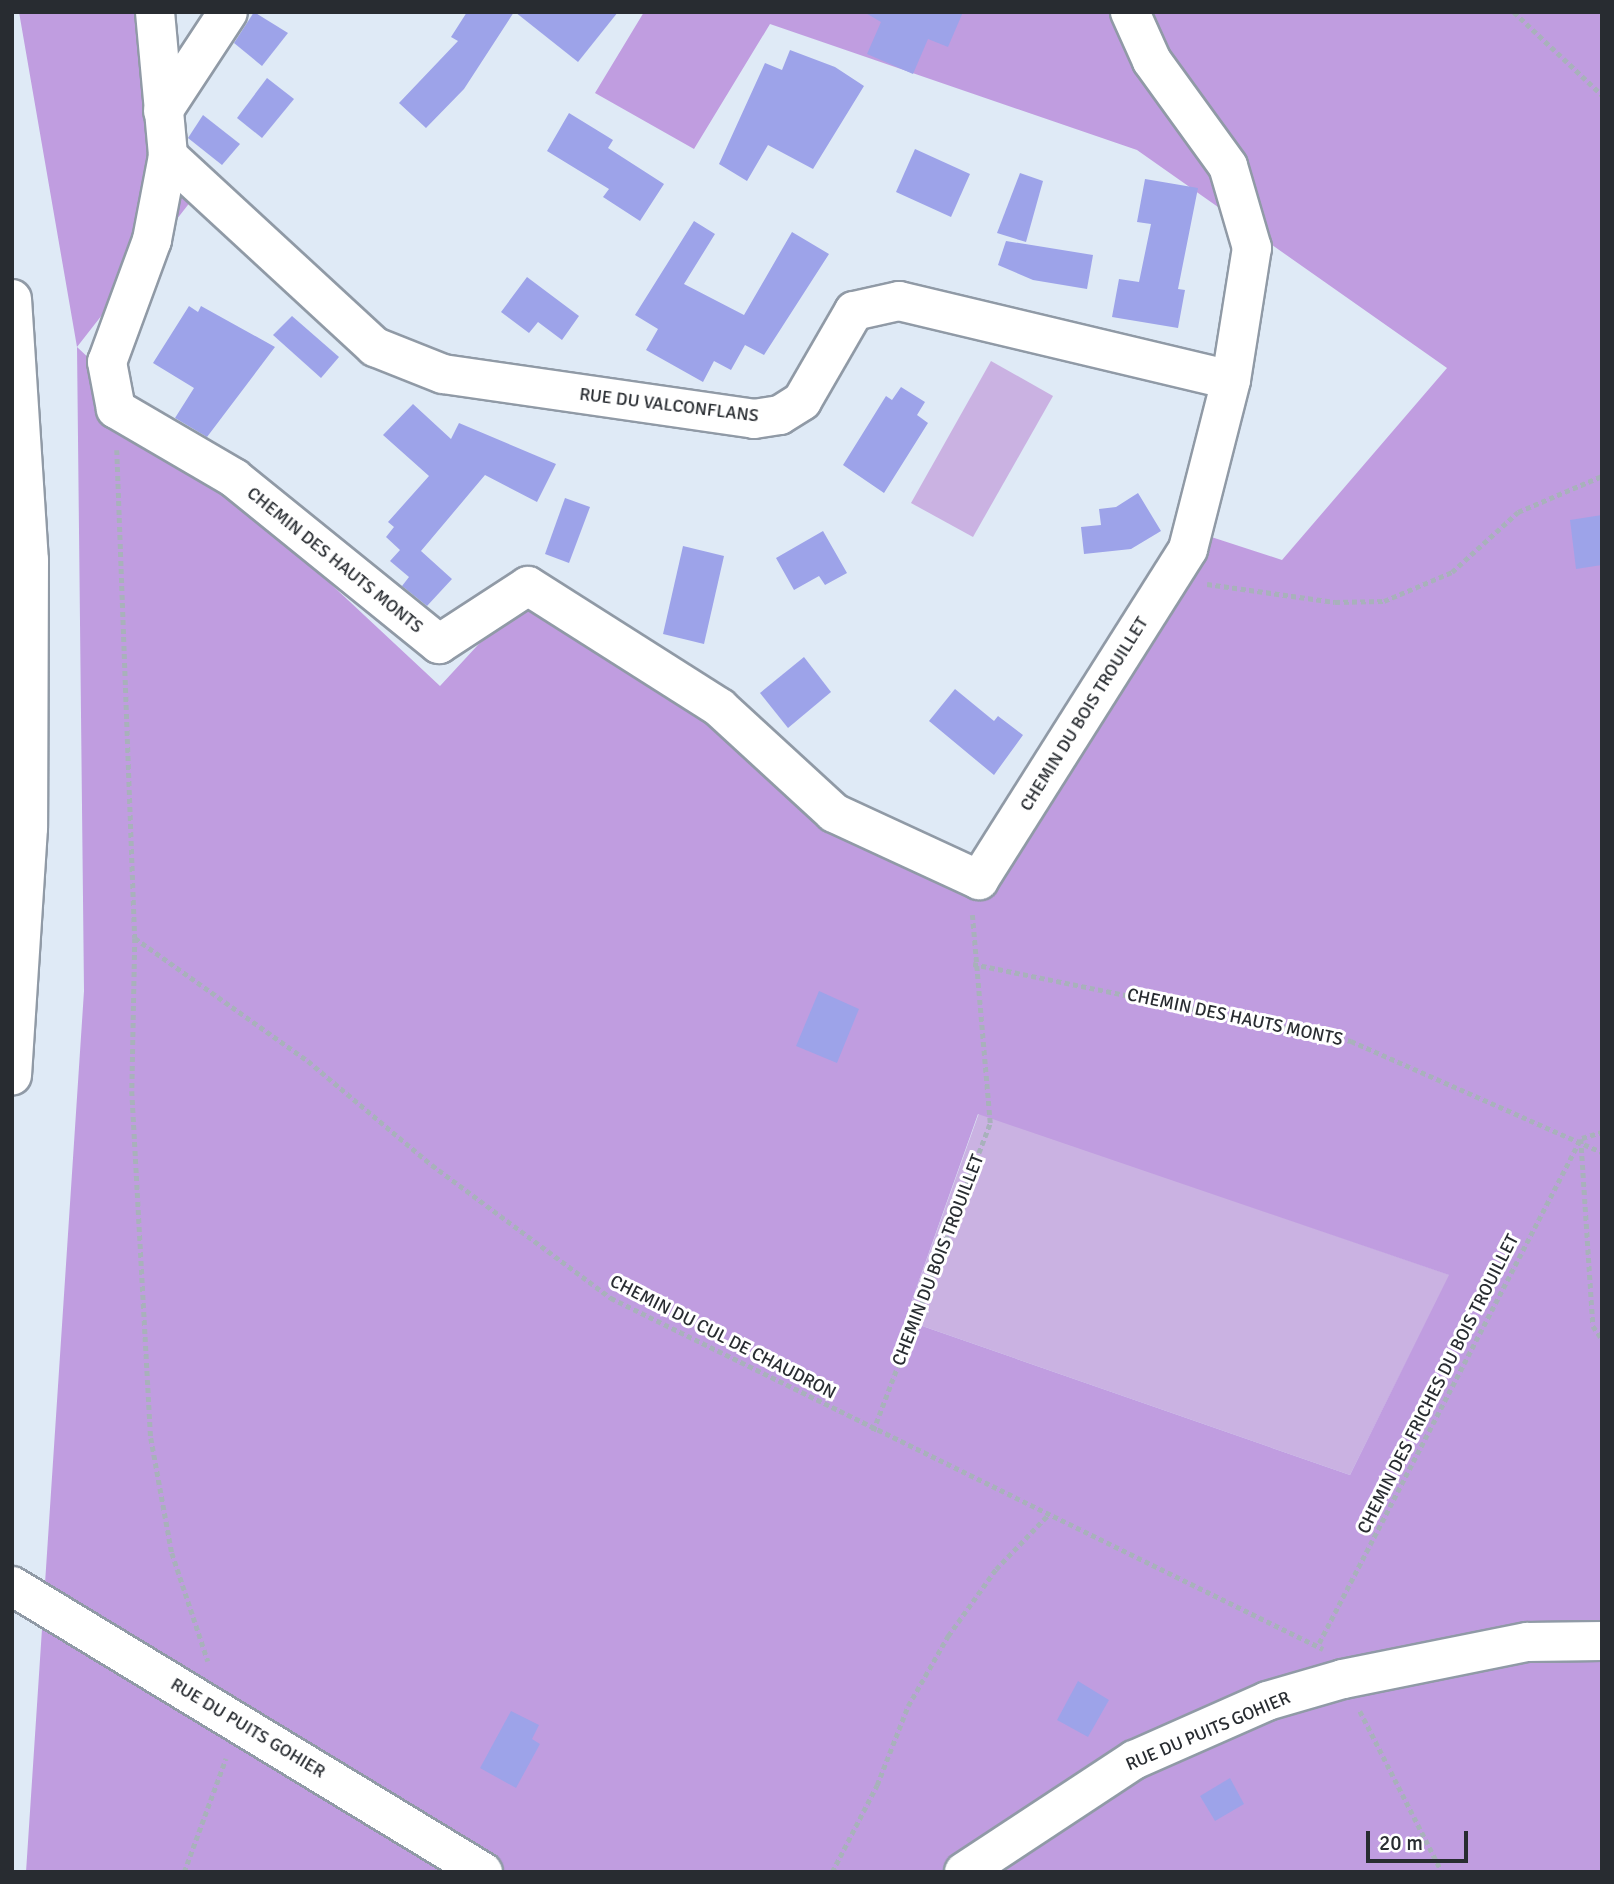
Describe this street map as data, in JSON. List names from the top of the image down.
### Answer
{
  "streets": {
    "main road": [
      "RUE DU VALCONFLANS",
      "CHEMIN DES HAUTS MONTS",
      "CHEMIN DU BOIS TROUILLET",
      "RUE DU PUITS GOHIER"
    ],
    "path": ["CHEMIN DU CUL DE CHAUDRON", "CHEMIN DES FRICHES DU BOIS TROUILLET"]
  },
  "crossings": [
    ["RUE DU VALCONFLANS", "CHEMIN DU BOIS TROUILLET"],
    ["CHEMIN DES HAUTS MONTS", "CHEMIN DU BOIS TROUILLET"],
    ["CHEMIN DES HAUTS MONTS", "CHEMIN DES FRICHES DU BOIS TROUILLET"],
    ["CHEMIN DU BOIS TROUILLET", "CHEMIN DU CUL DE CHAUDRON"],
    ["CHEMIN DU CUL DE CHAUDRON", "CHEMIN DES FRICHES DU BOIS TROUILLET"]
  ],
  "scale_bar": "20 m"
}
